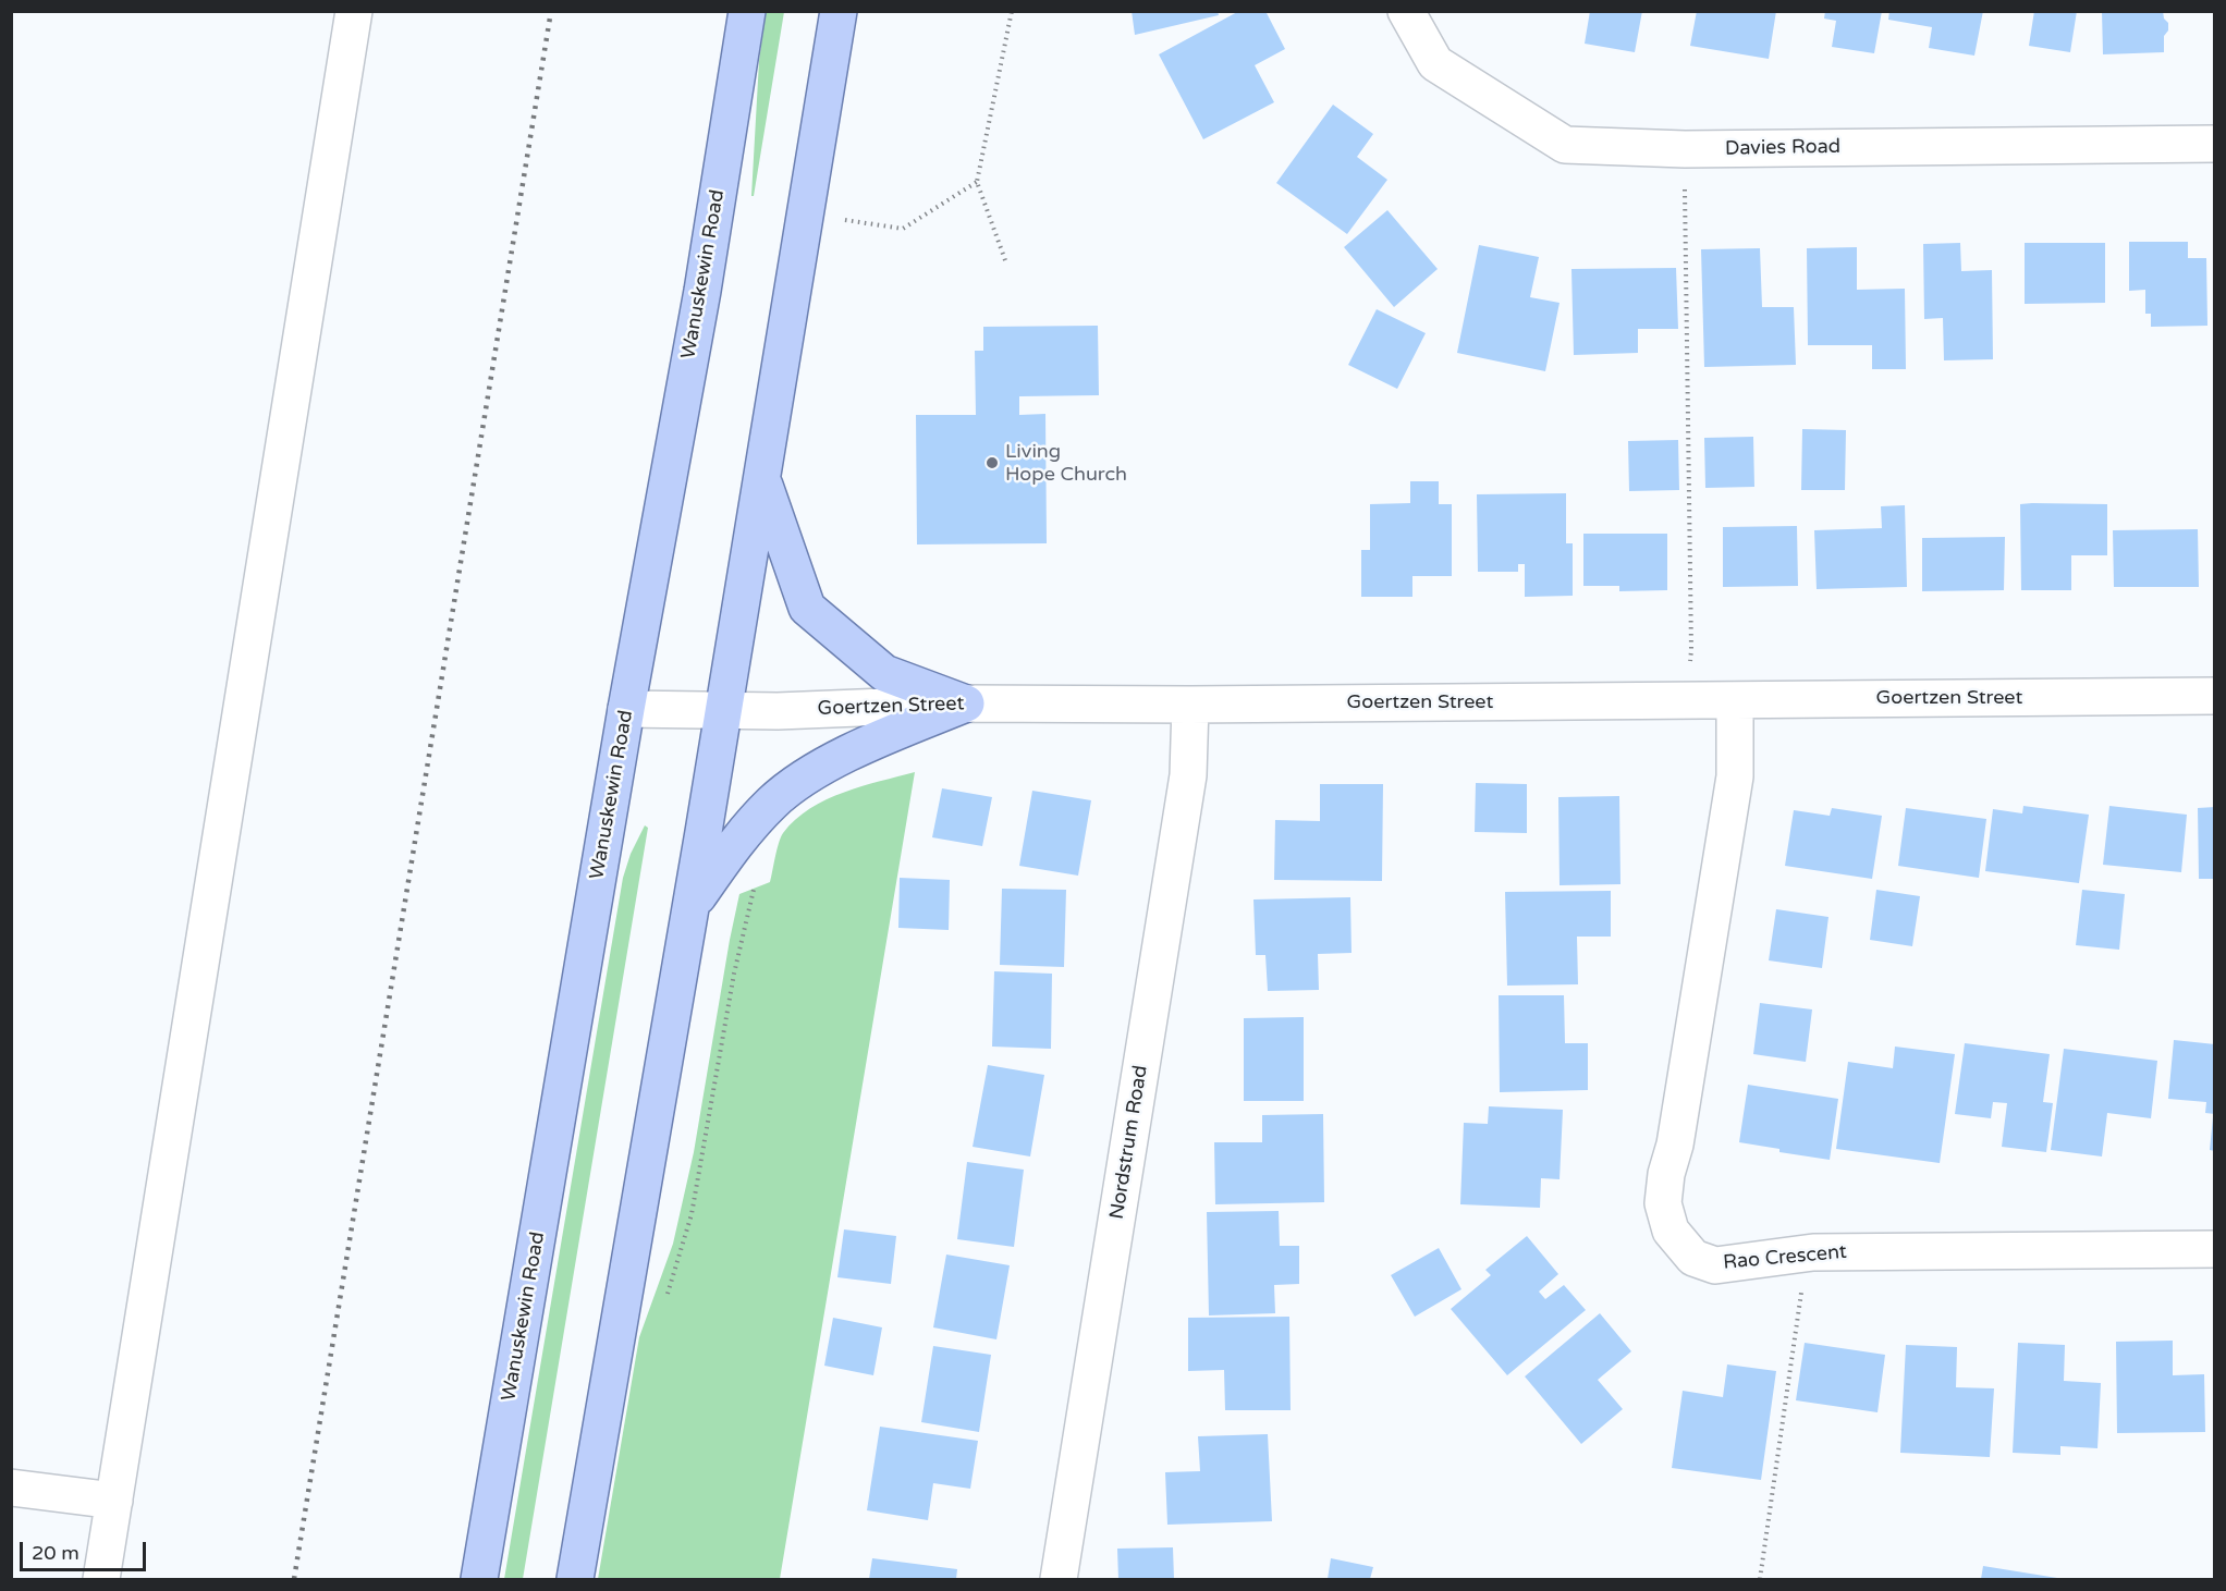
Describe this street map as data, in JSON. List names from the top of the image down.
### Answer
{
  "streets": {
    "main road": ["Wanuskewin Road"],
    "street": [
      "Davies Road",
      "Goertzen Street",
      "Nordstrum Road",
      "Rao Crescent"
    ]
  },
  "crossings": [
    ["Wanuskewin Road", "Goertzen Street"],
    ["Goertzen Street", "Nordstrum Road"],
    ["Goertzen Street", "Rao Crescent"]
  ],
  "places": ["Living Hope Church"],
  "scale_bar": "20 m"
}
